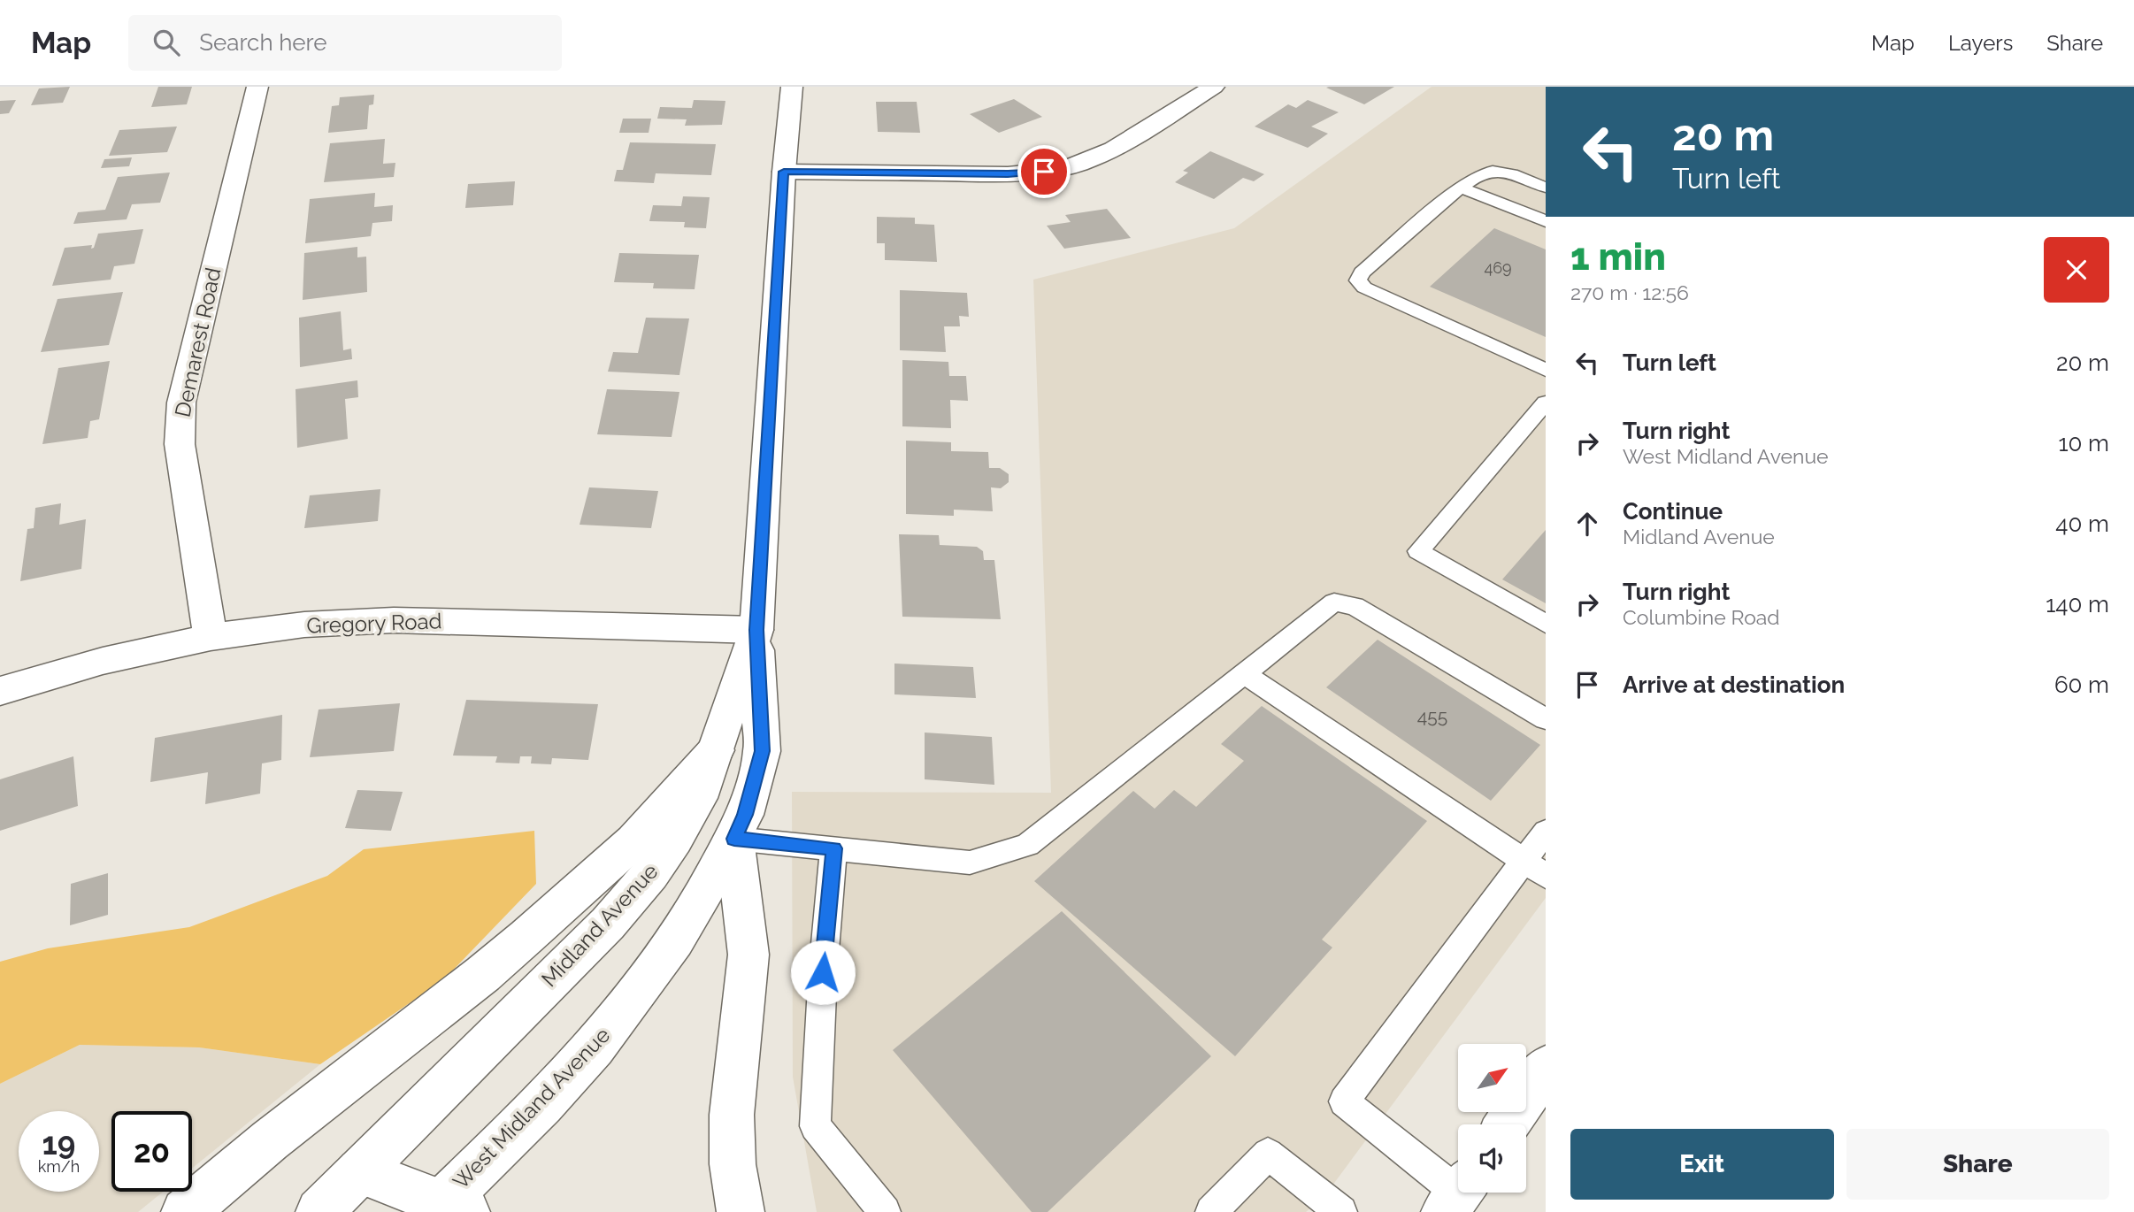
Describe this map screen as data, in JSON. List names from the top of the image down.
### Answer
{
  "streets": {
    "main road": [
      "Demarest Road",
      "Gregory Road",
      "Midland Avenue",
      "West Midland Avenue"
    ]
  },
  "crossings": [
    ["Demarest Road", "Gregory Road"],
    ["Gregory Road", "Midland Avenue"],
    ["Gregory Road", "West Midland Avenue"],
    ["Midland Avenue", "West Midland Avenue"]
  ],
  "house_numbers": ["469", "455"],
  "north": "top right",
  "page": {
    "header": "Map",
    "search": "Search here",
    "nav": ["Map", "Layers", "Share"],
    "turn": ["20 m", "Turn left"],
    "heading": ["1 min", "270 m · 12:56"],
    "list": [
      {
        "name": "Turn left",
        "value": "20 m"
      },
      {
        "name": "Turn right",
        "note": "West Midland Avenue",
        "value": "10 m"
      },
      {
        "name": "Continue",
        "note": "Midland Avenue",
        "value": "40 m"
      },
      {
        "name": "Turn right",
        "note": "Columbine Road",
        "value": "140 m"
      },
      {
        "name": "Arrive at destination",
        "value": "60 m"
      }
    ],
    "speed": "19 km/h",
    "limit": "20",
    "buttons": ["Exit", "Share"]
  }
}
